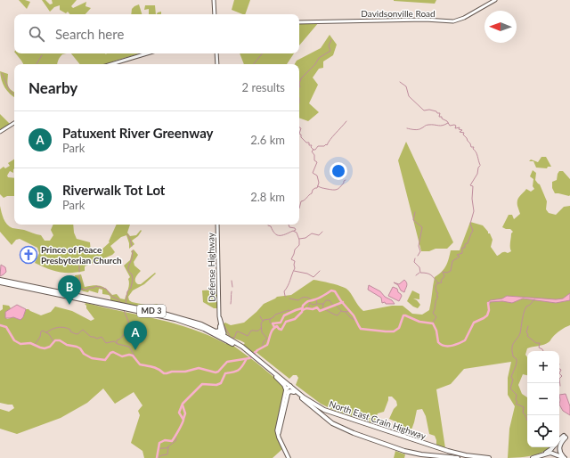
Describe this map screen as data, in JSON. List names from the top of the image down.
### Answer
{
  "streets": {
    "highway": ["MD 3", "North East Crain Highway"],
    "main road": ["Davidsonville Road", "Defense Highway"]
  },
  "crossings": [
    ["Defense Highway", "MD 3"],
    ["MD 3", "North East Crain Highway"]
  ],
  "places": {
    "church": ["Prince of Peace Presbyterian Church"]
  },
  "north": "left",
  "page": {
    "search": "Search here",
    "heading": ["Nearby", "2 results"],
    "list": [
      {
        "mark": "A",
        "name": "Patuxent River Greenway",
        "note": "Park",
        "value": "2.6 km"
      },
      {
        "mark": "B",
        "name": "Riverwalk Tot Lot",
        "note": "Park",
        "value": "2.8 km"
      }
    ],
    "pins": ["B", "A"],
    "map_buttons": ["+", "−"]
  }
}
